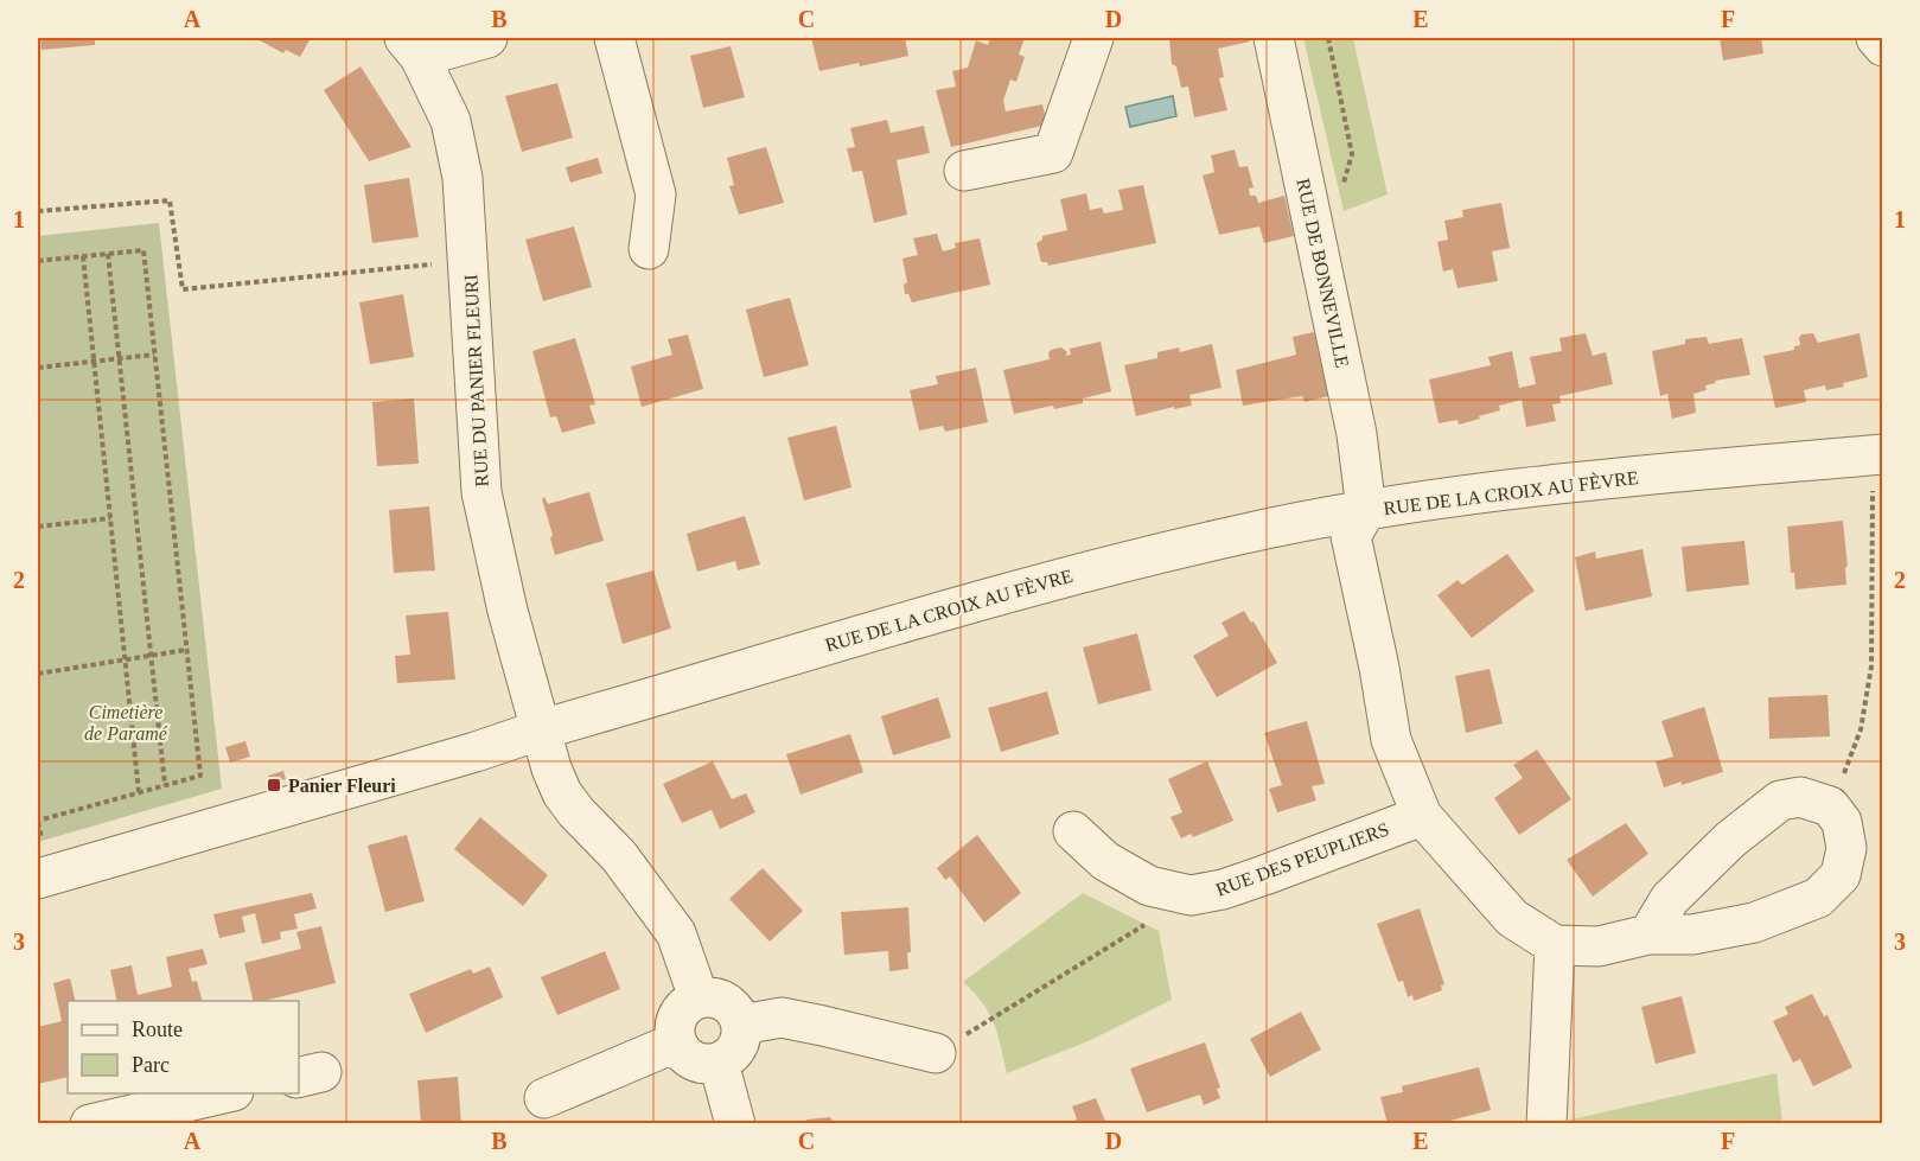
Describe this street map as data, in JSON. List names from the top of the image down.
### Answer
{
  "streets": {
    "street": [
      "RUE DE BONNEVILLE",
      "RUE DU PANIER FLEURI",
      "RUE DE LA CROIX AU FÈVRE",
      "RUE DES PEUPLIERS"
    ]
  },
  "crossings": [
    ["RUE DE BONNEVILLE", "RUE DE LA CROIX AU FÈVRE"],
    ["RUE DU PANIER FLEURI", "RUE DE LA CROIX AU FÈVRE"]
  ],
  "parks": ["Cimetière de Paramé"],
  "places": {
    "transit": ["Panier Fleuri"]
  },
  "legend": ["Route", "Parc"],
  "grid": {
    "columns": [
      "A",
      "B",
      "C",
      "D",
      "E",
      "F"
    ],
    "rows": ["1", "2", "3"]
  }
}
